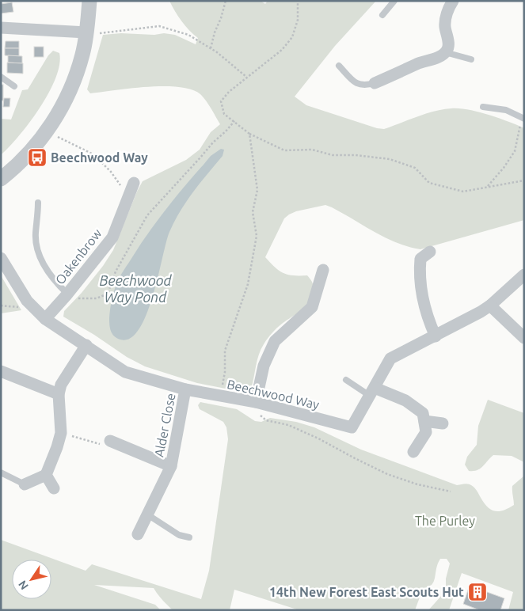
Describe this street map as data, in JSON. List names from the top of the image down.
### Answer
{
  "streets": {
    "street": ["Oakenbrow", "Beechwood Way", "Alder Close"]
  },
  "crossings": [
    ["Oakenbrow", "Beechwood Way"],
    ["Beechwood Way", "Alder Close"]
  ],
  "water": ["Beechwood Way Pond"],
  "parks": ["The Purley"],
  "places": {
    "bus stop": ["Beechwood Way"],
    "building": ["14th New Forest East Scouts Hut"]
  },
  "north": "bottom left"
}
